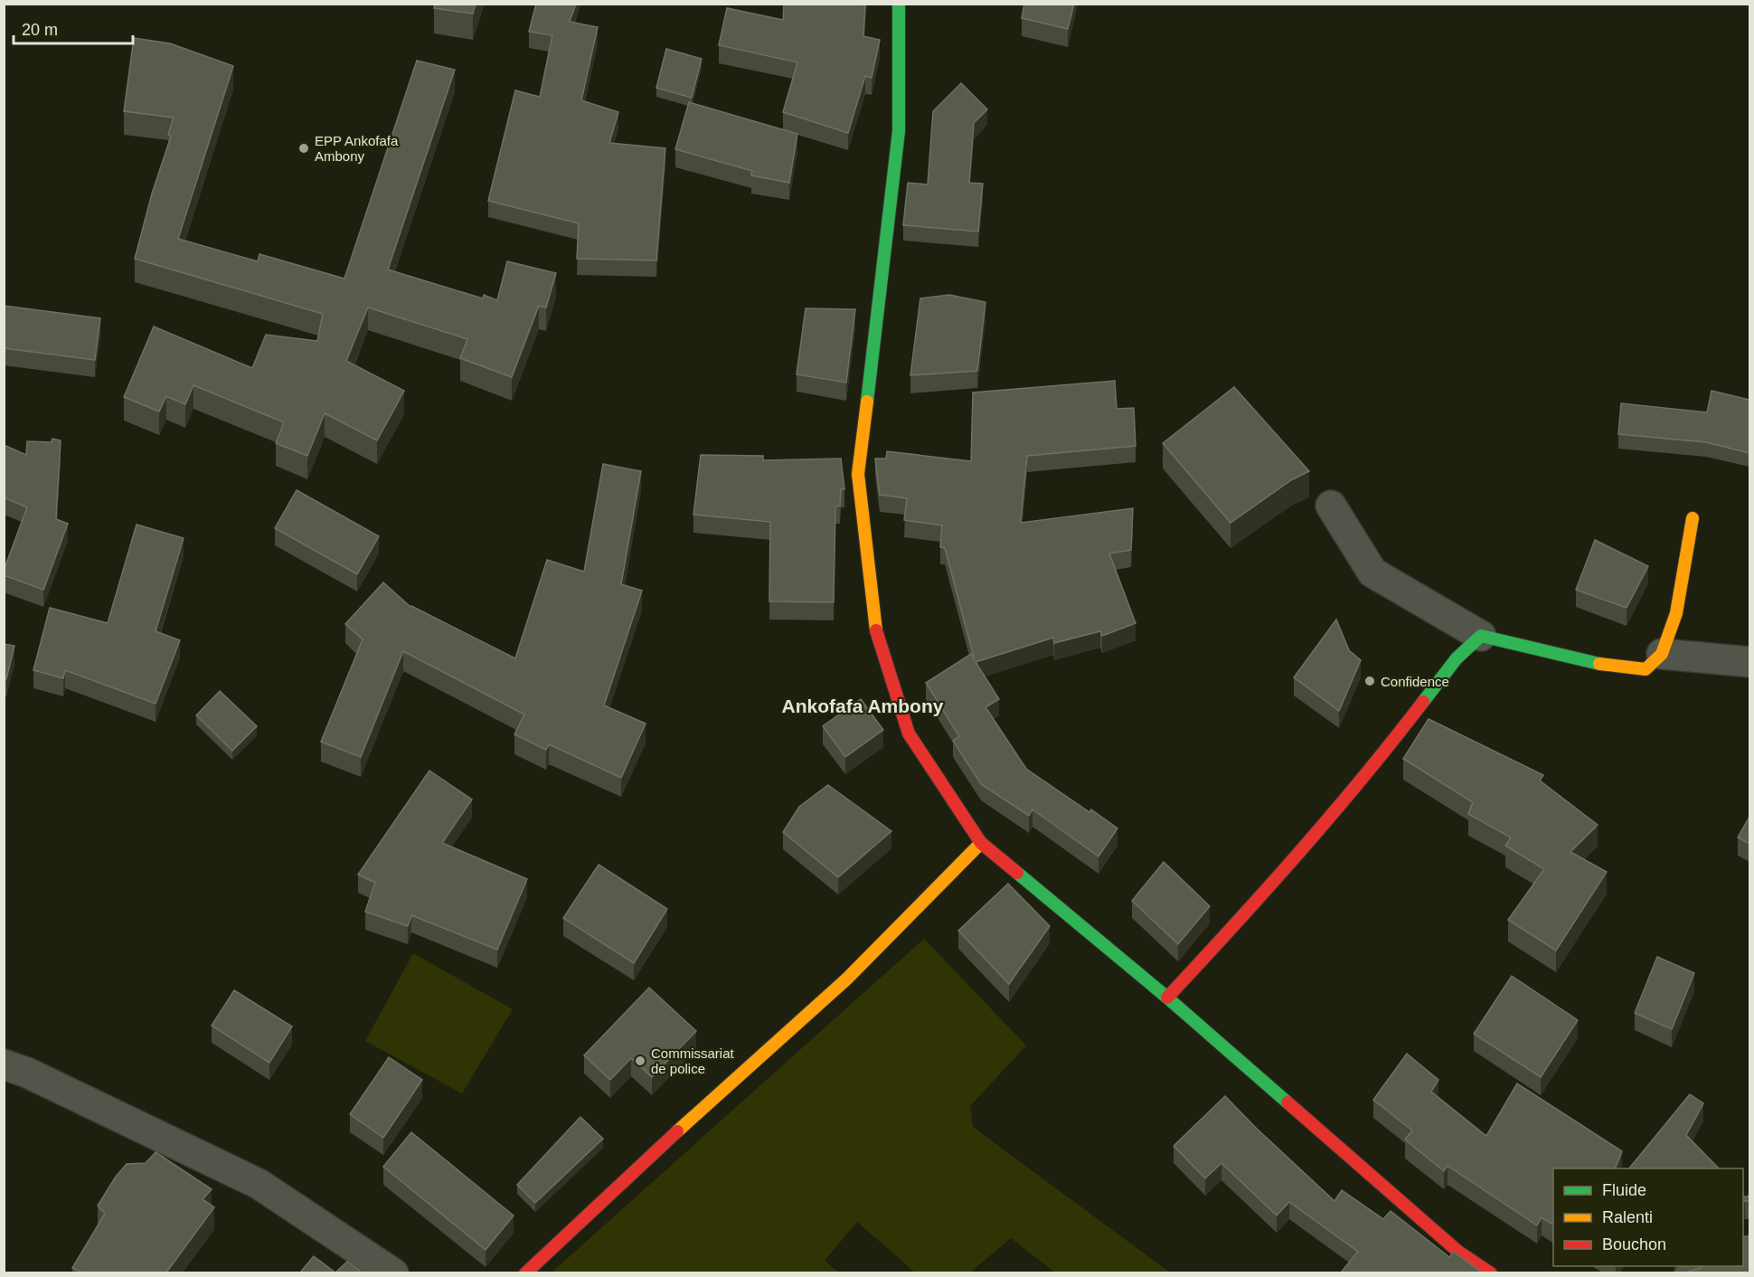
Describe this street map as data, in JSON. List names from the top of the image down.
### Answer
{
  "districts": ["Ankofafa Ambony"],
  "places": ["EPP Ankofafa Ambony", "Confidence", "Commissariat de police"],
  "legend": ["Fluide", "Ralenti", "Bouchon"],
  "scale_bar": "20 m"
}
